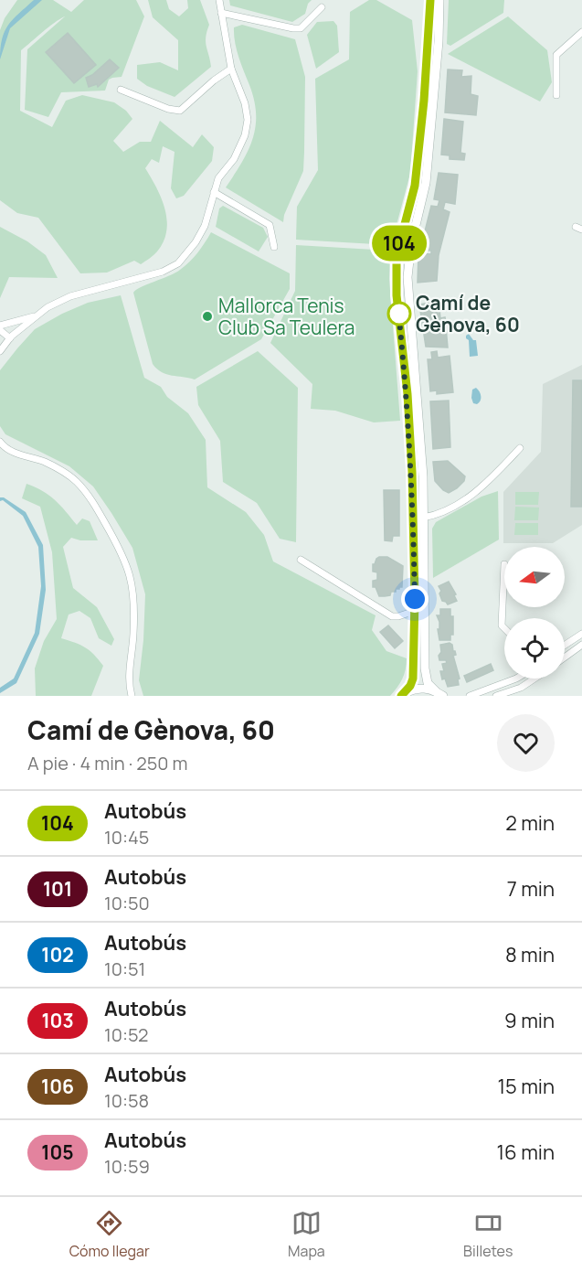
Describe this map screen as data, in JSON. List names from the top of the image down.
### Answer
{
  "places": ["Camí de Gènova, 60", "Mallorca Tenis Club Sa Teulera"],
  "lines": ["bus line 104"],
  "north": "left",
  "page": {
    "on_map": "104",
    "heading": ["Camí de Gènova, 60", "A pie · 4 min · 250 m"],
    "list": [
      {
        "mark": "104",
        "name": "Autobús",
        "note": "10:45",
        "value": "2 min"
      },
      {
        "mark": "101",
        "name": "Autobús",
        "note": "10:50",
        "value": "7 min"
      },
      {
        "mark": "102",
        "name": "Autobús",
        "note": "10:51",
        "value": "8 min"
      },
      {
        "mark": "103",
        "name": "Autobús",
        "note": "10:52",
        "value": "9 min"
      },
      {
        "mark": "106",
        "name": "Autobús",
        "note": "10:58",
        "value": "15 min"
      },
      {
        "mark": "105",
        "name": "Autobús",
        "note": "10:59",
        "value": "16 min"
      }
    ],
    "tabs": ["Cómo llegar", "Mapa", "Billetes"]
  }
}
